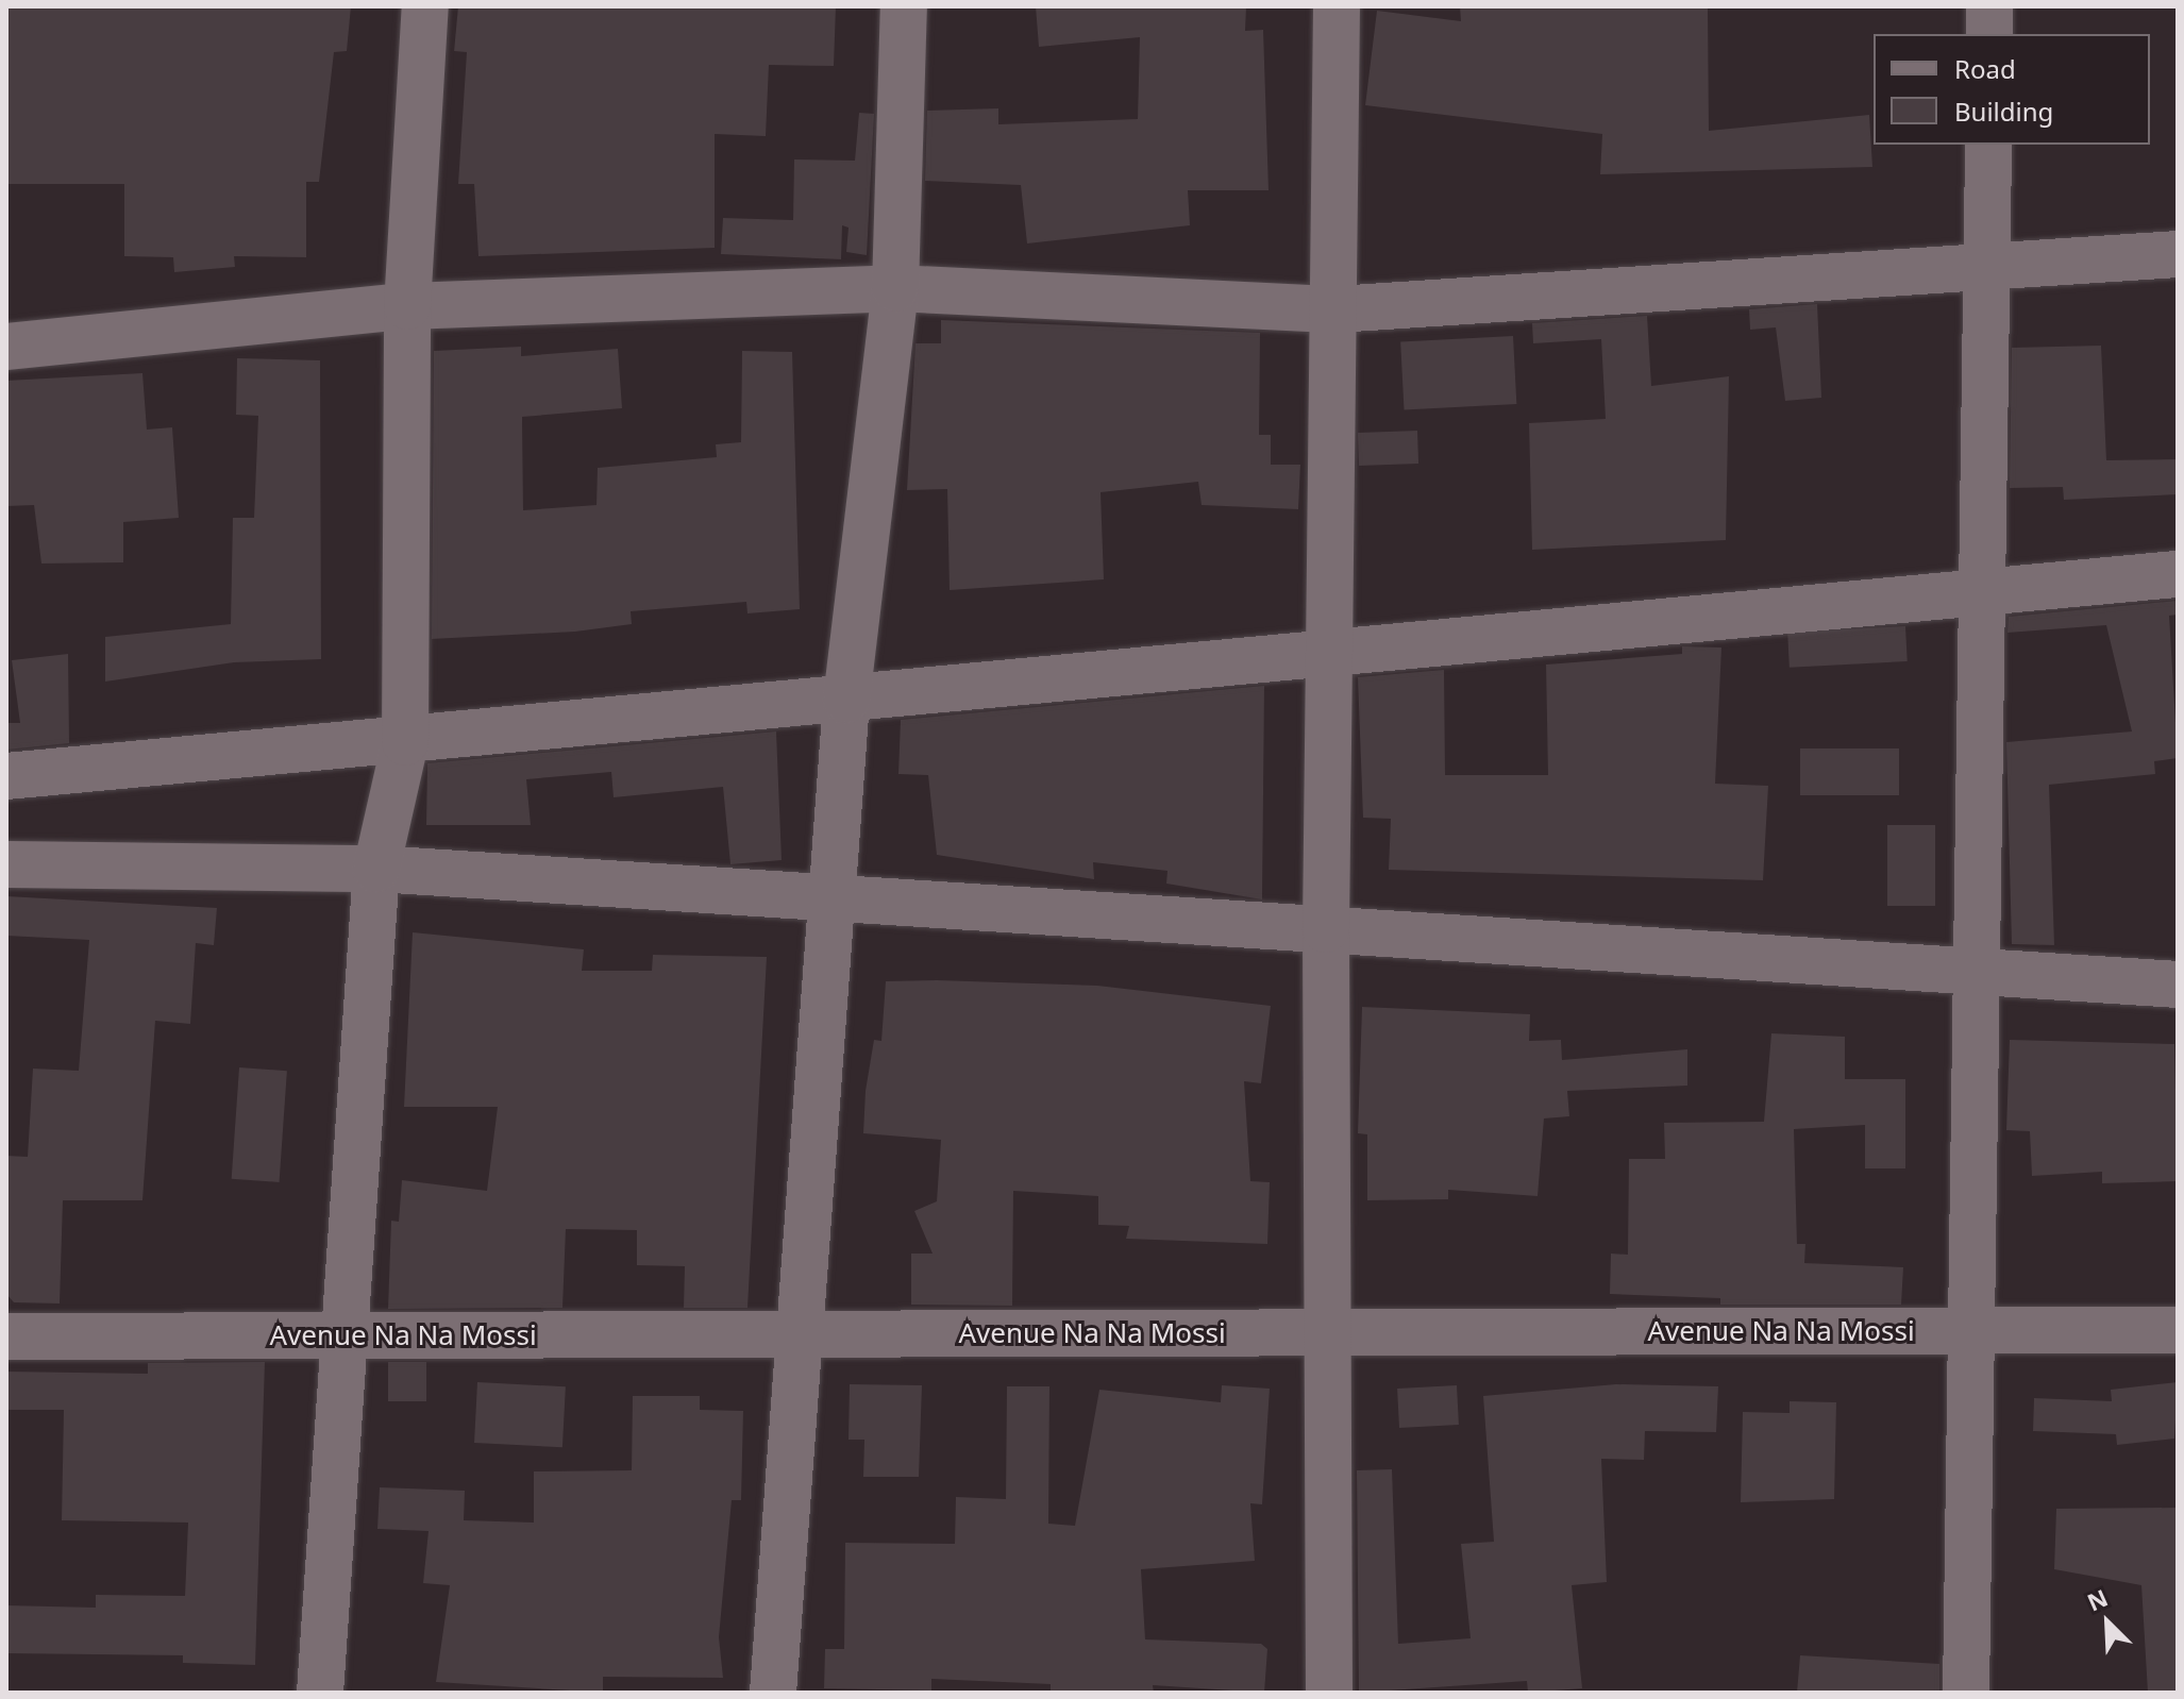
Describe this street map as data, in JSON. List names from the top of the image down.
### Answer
{
  "streets": {
    "street": ["Avenue Na Na Mossi"]
  },
  "legend": ["Road", "Building"],
  "north": "top left"
}
